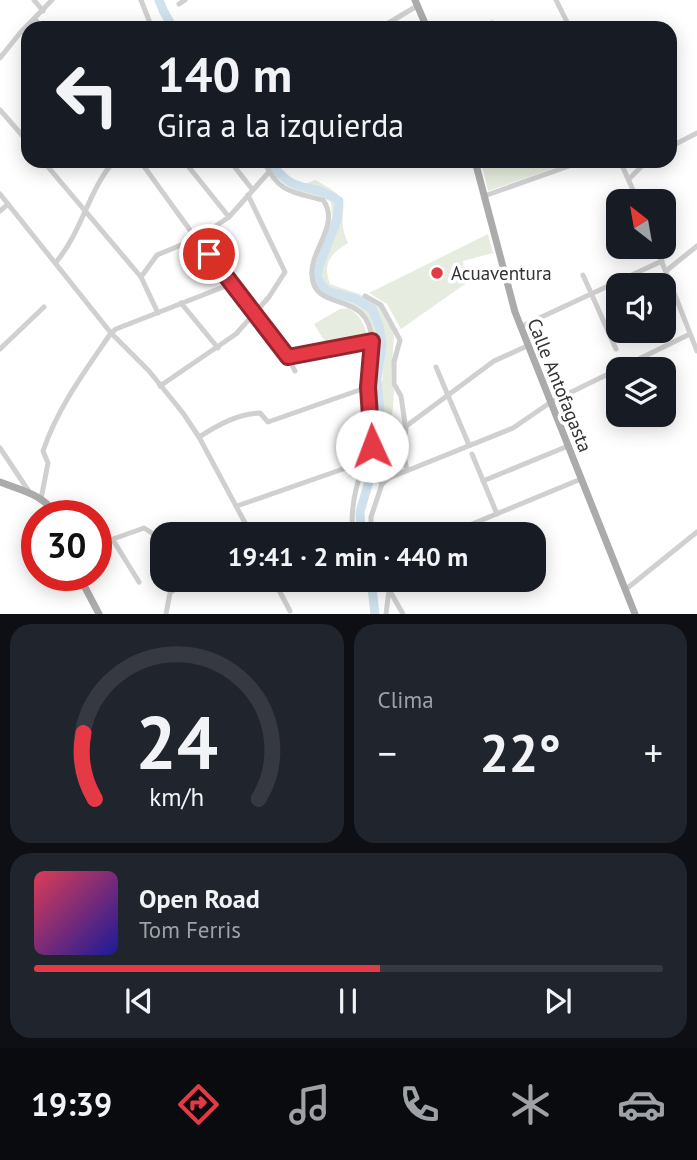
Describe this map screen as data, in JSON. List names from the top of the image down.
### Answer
{
  "streets": {
    "main road": ["Calle Antofagasta"]
  },
  "places": ["Acuaventura"],
  "north": "top left",
  "page": {
    "turn": ["140 m", "Gira a la izquierda"],
    "limit": "30",
    "trip": "19:41 · 2 min · 440 m",
    "tile": "Clima",
    "heat": ["−", "22°", "+"],
    "song": ["Open Road", "Tom Ferris"],
    "tabs": "19:39",
    "gauge": ["24", "km/h"]
  }
}
